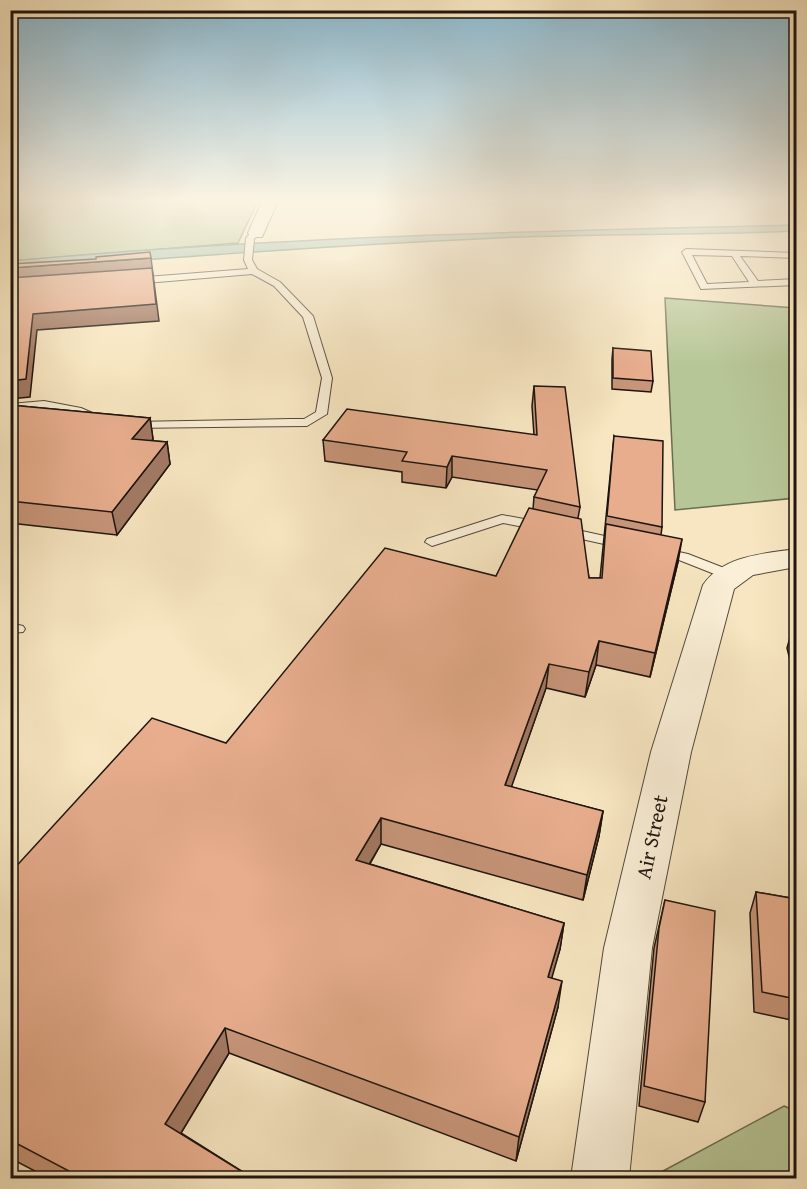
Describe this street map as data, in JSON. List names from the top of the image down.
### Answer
{
  "streets": {
    "street": ["Air Street"]
  }
}
